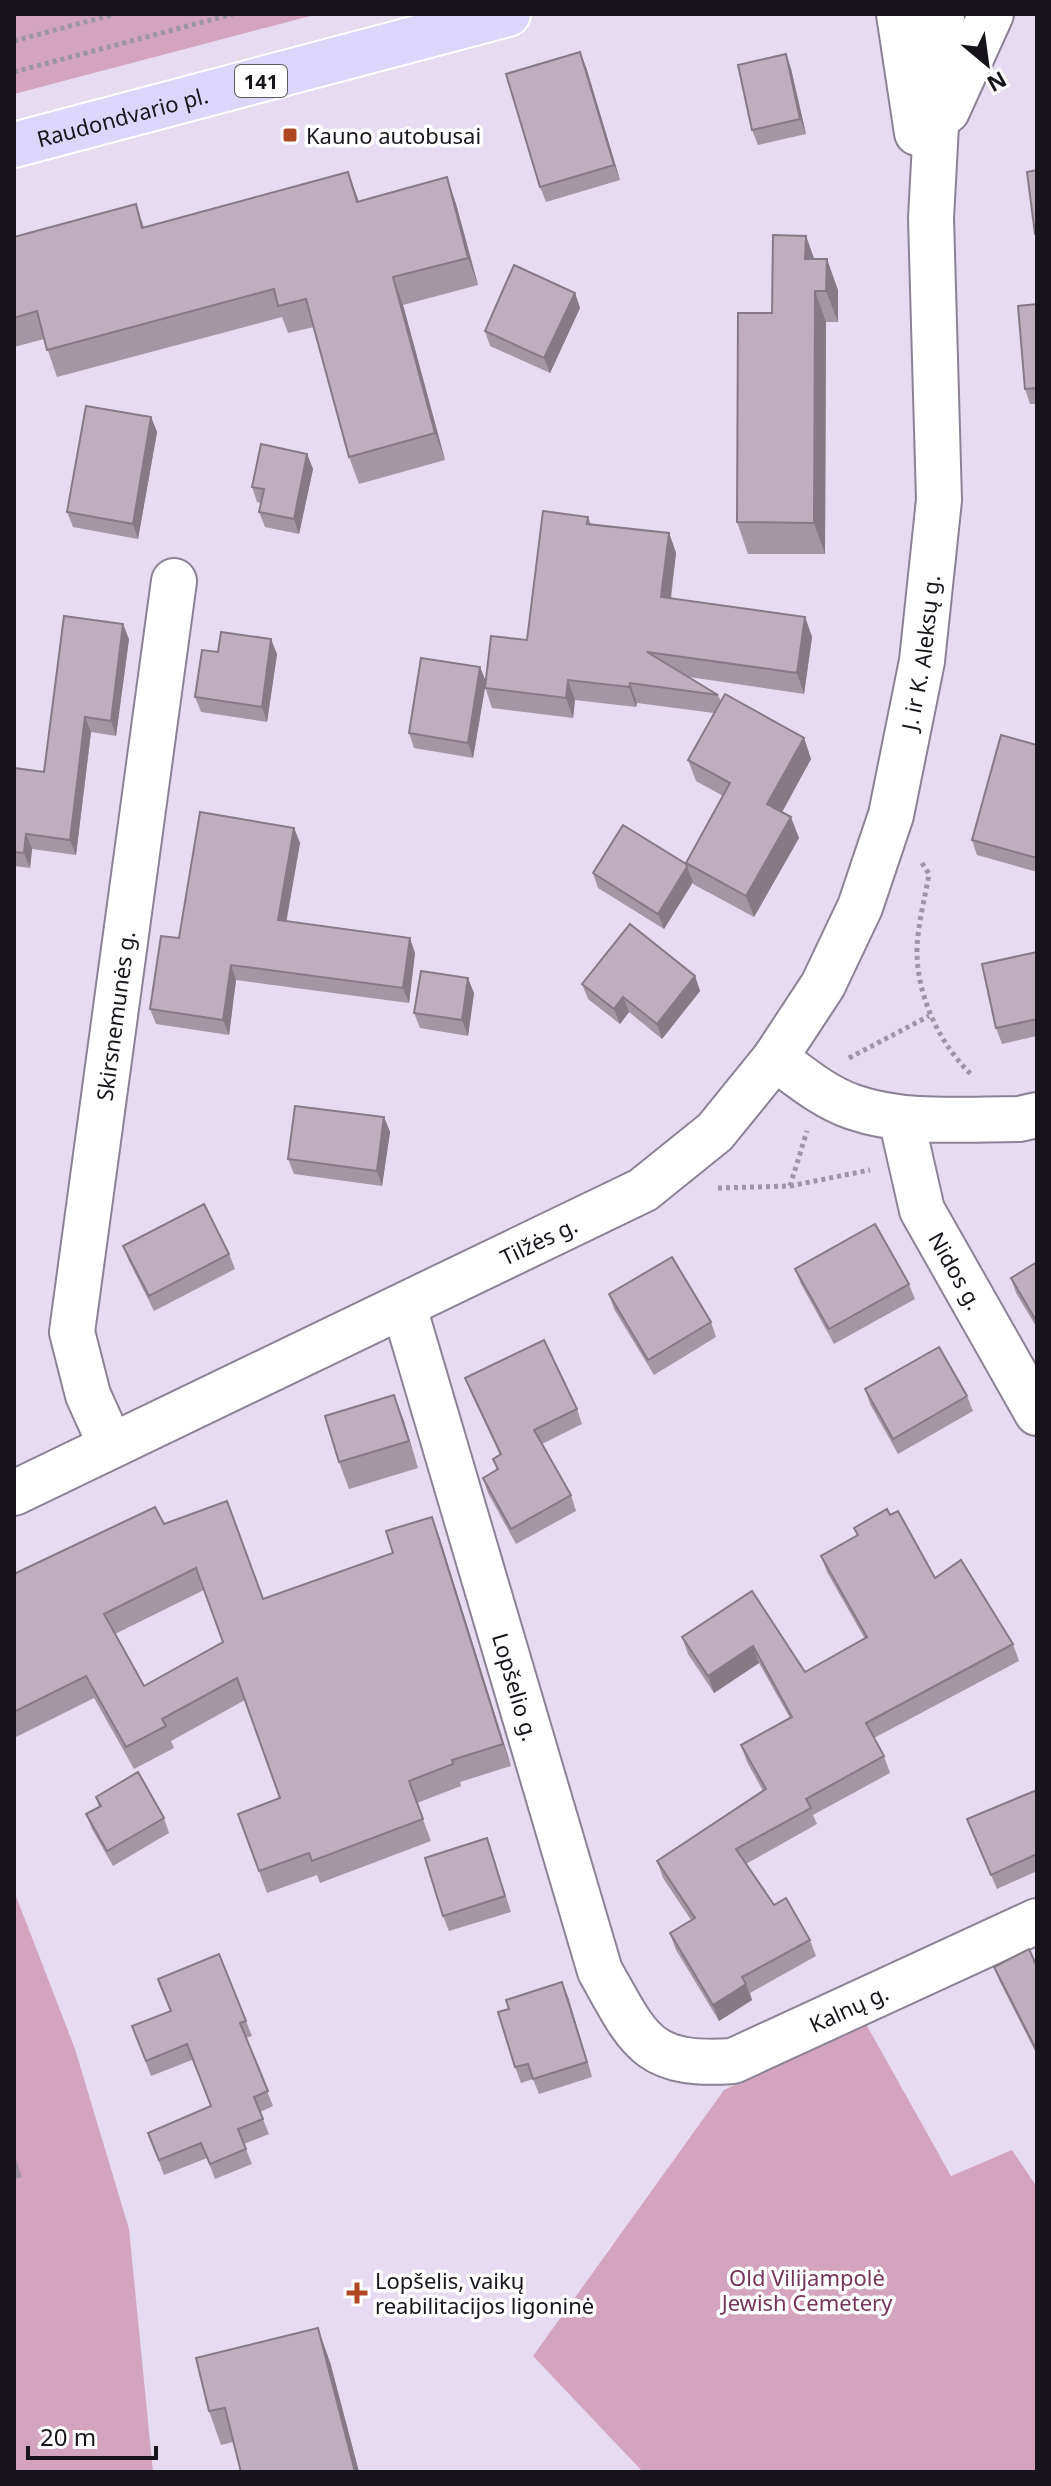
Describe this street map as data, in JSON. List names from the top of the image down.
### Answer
{
  "streets": {
    "main road": ["141", "Raudondvario pl."],
    "street": [
      "J. ir K. Aleksų g.",
      "Skirsnemunės g.",
      "Tilžės g.",
      "Nidos g.",
      "Lopšelio g.",
      "Kalnų g."
    ]
  },
  "crossings": [
    ["J. ir K. Aleksų g.", "Tilžės g."],
    ["Skirsnemunės g.", "Tilžės g."],
    ["Tilžės g.", "Lopšelio g."],
    ["Lopšelio g.", "Kalnų g."]
  ],
  "parks": ["Old Vilijampolė Jewish Cemetery"],
  "places": {
    "transit": ["Kauno autobusai"],
    "health": ["Lopšelis, vaikų reabilitacijos ligoninė"]
  },
  "scale_bar": "20 m",
  "north": "bottom right"
}
